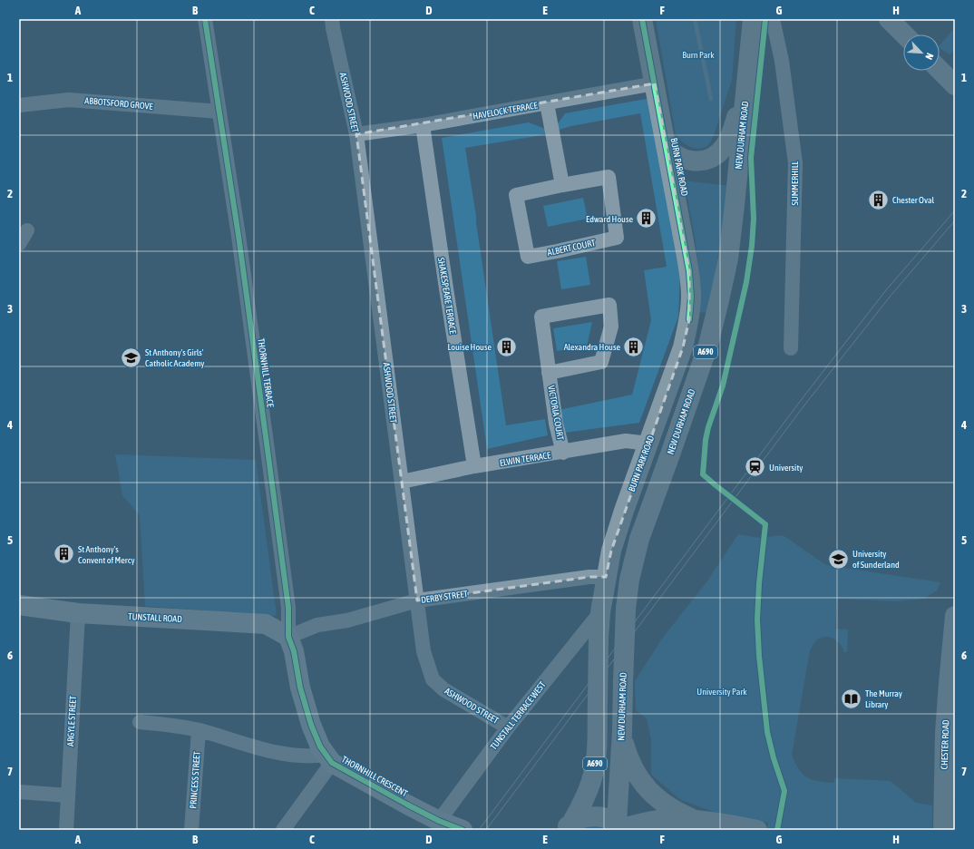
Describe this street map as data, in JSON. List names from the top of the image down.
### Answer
{
  "streets": {
    "highway": ["NEW DURHAM ROAD", "BURN PARK ROAD", "A690"],
    "main road": ["CHESTER ROAD"],
    "street": [
      "ASHWOOD STREET",
      "ABBOTSFORD GROVE",
      "HAVELOCK TERRACE",
      "SUMMERHILL",
      "ALBERT COURT",
      "SHAKESPEARE TERRACE",
      "THORNHILL TERRACE",
      "VICTORIA COURT",
      "ELWIN TERRACE",
      "DERBY STREET",
      "TUNSTALL ROAD",
      "TUNSTALL TERRACE WEST",
      "ARGYLE STREET",
      "THORNHILL CRESCENT",
      "PRINCESS STREET"
    ]
  },
  "crossings": [
    ["ASHWOOD STREET", "HAVELOCK TERRACE"],
    ["ASHWOOD STREET", "ELWIN TERRACE"],
    ["ASHWOOD STREET", "DERBY STREET"],
    ["ASHWOOD STREET", "TUNSTALL TERRACE WEST"],
    ["ABBOTSFORD GROVE", "THORNHILL TERRACE"],
    ["HAVELOCK TERRACE", "BURN PARK ROAD"],
    ["HAVELOCK TERRACE", "SHAKESPEARE TERRACE"],
    ["NEW DURHAM ROAD", "A690"],
    ["BURN PARK ROAD", "A690"],
    ["BURN PARK ROAD", "ELWIN TERRACE"],
    ["BURN PARK ROAD", "DERBY STREET"],
    ["BURN PARK ROAD", "TUNSTALL TERRACE WEST"],
    ["SHAKESPEARE TERRACE", "ELWIN TERRACE"],
    ["THORNHILL TERRACE", "DERBY STREET"],
    ["THORNHILL TERRACE", "TUNSTALL ROAD"],
    ["VICTORIA COURT", "ELWIN TERRACE"],
    ["DERBY STREET", "TUNSTALL ROAD"],
    ["TUNSTALL ROAD", "ARGYLE STREET"],
    ["TUNSTALL TERRACE WEST", "THORNHILL CRESCENT"]
  ],
  "parks": ["Burn Park", "University Park"],
  "places": {
    "building": [
      "Chester Oval",
      "Edward House",
      "Louise House",
      "Alexandra House",
      "St Anthony's Convent of Mercy"
    ],
    "school or university": ["St Anthony's Girls' Catholic Academy", "University of Sunderland"],
    "station": ["University"],
    "library": ["The Murray Library"]
  },
  "north": "bottom right",
  "grid": {
    "columns": [
      "A",
      "B",
      "C",
      "D",
      "E",
      "F",
      "G",
      "H"
    ],
    "rows": [
      "1",
      "2",
      "3",
      "4",
      "5",
      "6",
      "7"
    ]
  }
}
